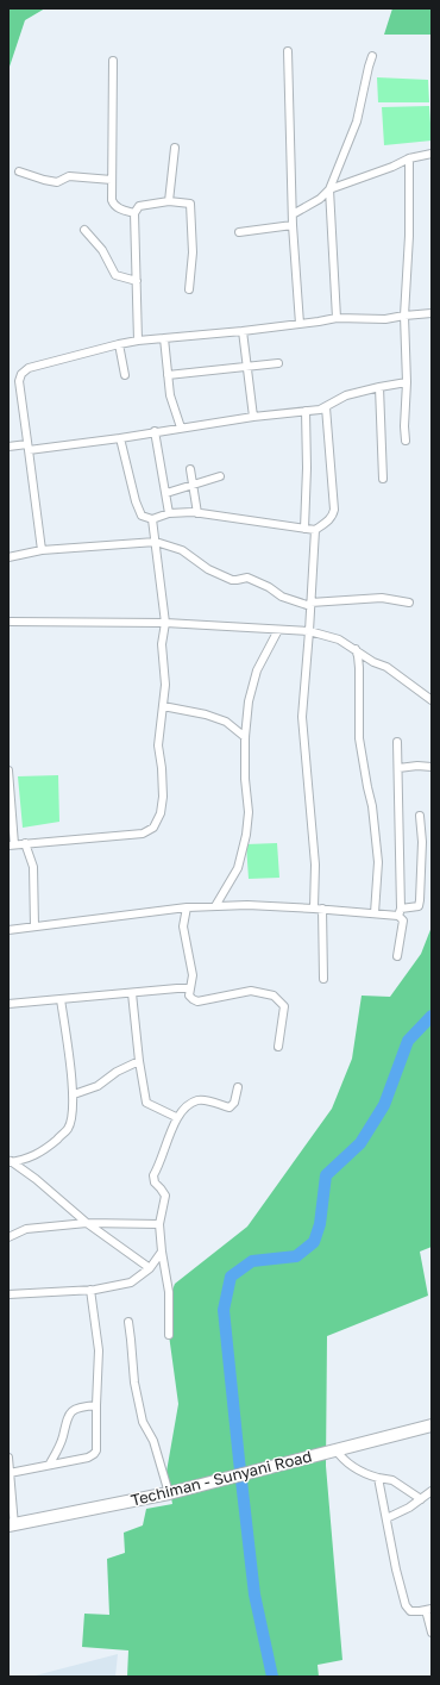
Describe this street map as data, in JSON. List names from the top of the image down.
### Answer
{
  "streets": {
    "main road": ["Techiman - Sunyani Road"]
  }
}
